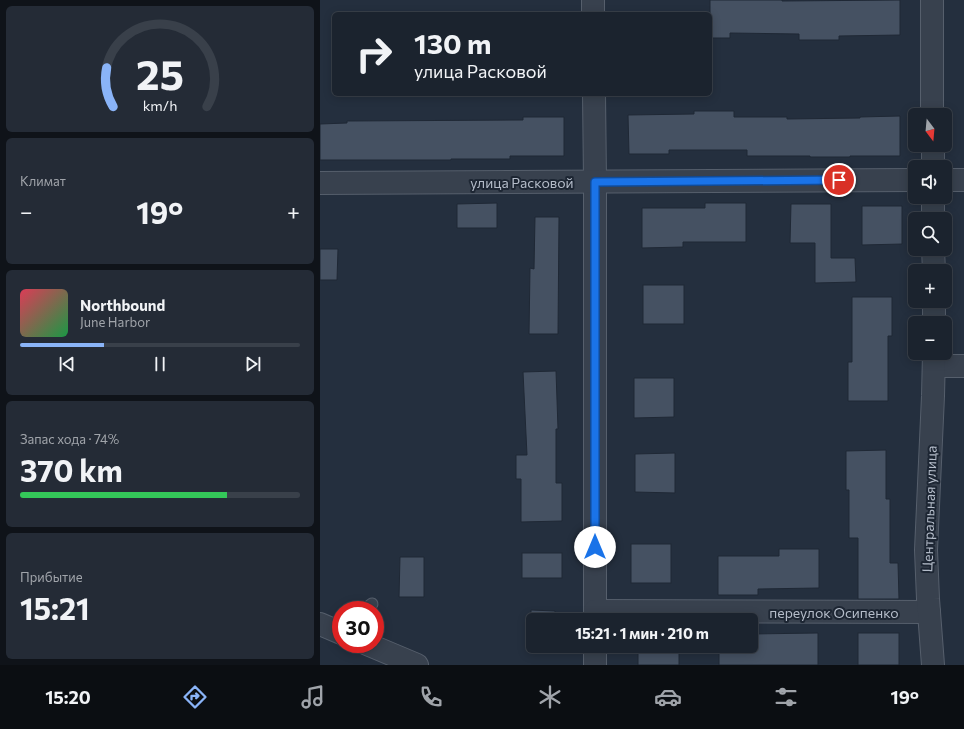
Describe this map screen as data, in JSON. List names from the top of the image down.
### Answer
{
  "streets": {
    "street": ["улица Расковой", "Центральная улица", "переулок Осипенко"]
  },
  "crossings": [
    ["Центральная улица", "переулок Осипенко"]
  ],
  "north": "bottom",
  "page": {
    "turn": ["130 m", "улица Расковой"],
    "map_buttons": ["+", "−"],
    "tile": [
      "Климат",
      ["Запас хода · 74%", "370 km"],
      ["Прибытие", "15:21"]
    ],
    "heat": ["−", "19°", "+"],
    "song": ["Northbound", "June Harbor"],
    "limit": "30",
    "trip": "15:21 · 1 мин · 210 m",
    "tabs": ["15:20", "19°"],
    "gauge": ["25", "km/h"]
  }
}
